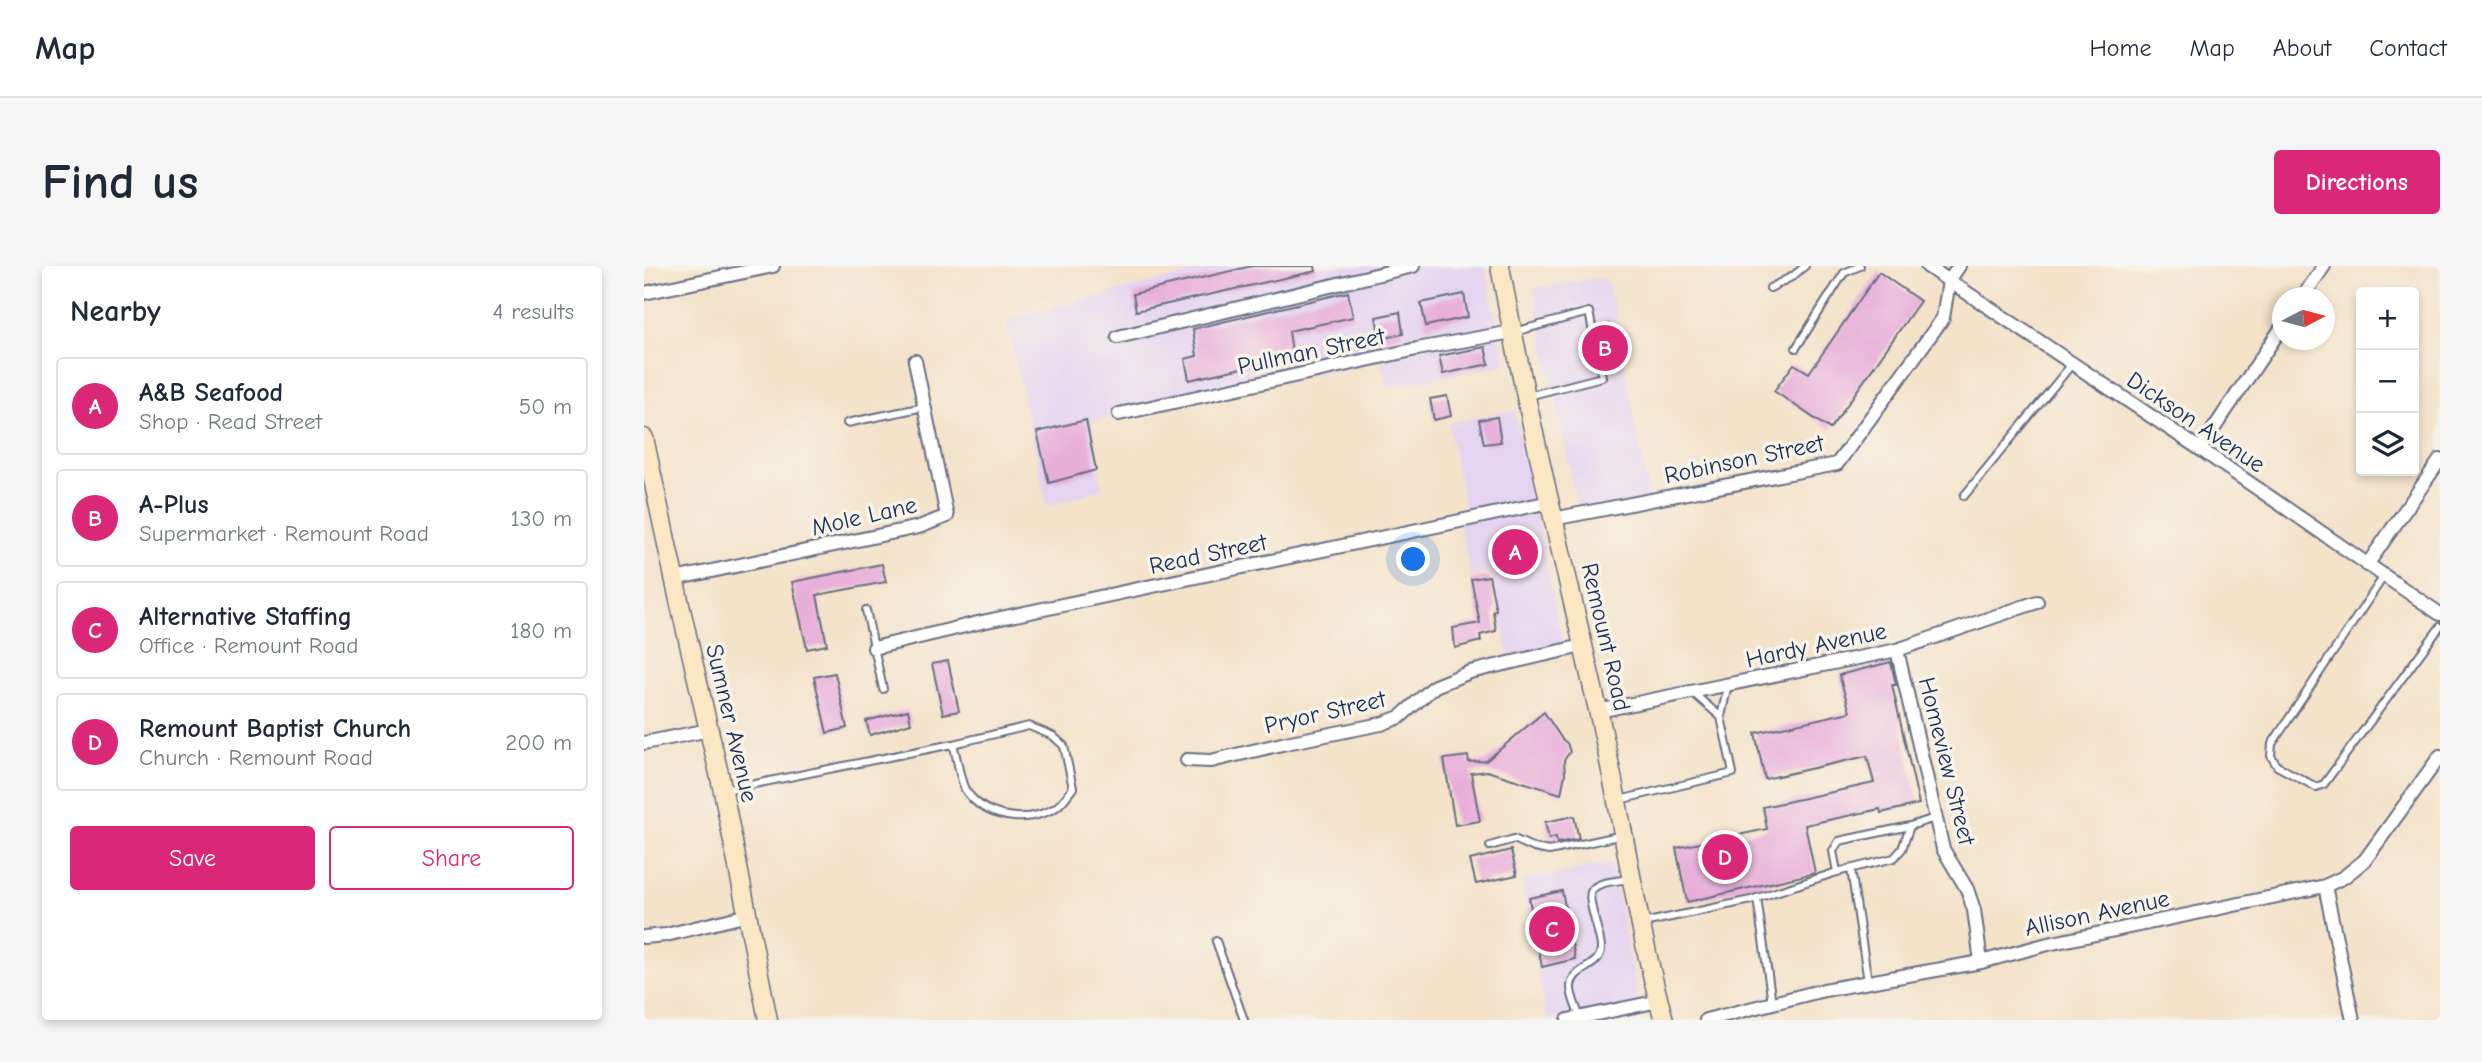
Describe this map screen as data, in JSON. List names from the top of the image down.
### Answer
{
  "streets": {
    "main road": ["Remount Road", "Sumner Avenue"],
    "street": [
      "Pullman Street",
      "Dickson Avenue",
      "Robinson Street",
      "Mole Lane",
      "Read Street",
      "Hardy Avenue",
      "Pryor Street",
      "Homeview Street",
      "Allison Avenue"
    ]
  },
  "crossings": [
    ["Pullman Street", "Remount Road"],
    ["Dickson Avenue", "Robinson Street"],
    ["Robinson Street", "Read Street"],
    ["Robinson Street", "Remount Road"],
    ["Mole Lane", "Sumner Avenue"],
    ["Read Street", "Remount Road"],
    ["Remount Road", "Hardy Avenue"],
    ["Remount Road", "Pryor Street"],
    ["Hardy Avenue", "Homeview Street"],
    ["Homeview Street", "Allison Avenue"]
  ],
  "north": "right",
  "page": {
    "header": "Map",
    "nav": [
      "Home",
      "Map",
      "About",
      "Contact"
    ],
    "buttons": [
      "Directions",
      ["Save", "Share"]
    ],
    "title": "Find us",
    "heading": ["Nearby", "4 results"],
    "map_buttons": ["+", "−"],
    "pins": [
      "B",
      "A",
      "D",
      "C"
    ],
    "list": [
      {
        "mark": "A",
        "name": "A&B Seafood",
        "note": "Shop · Read Street",
        "value": "50 m"
      },
      {
        "mark": "B",
        "name": "A-Plus",
        "note": "Supermarket · Remount Road",
        "value": "130 m"
      },
      {
        "mark": "C",
        "name": "Alternative Staffing",
        "note": "Office · Remount Road",
        "value": "180 m"
      },
      {
        "mark": "D",
        "name": "Remount Baptist Church",
        "note": "Church · Remount Road",
        "value": "200 m"
      }
    ]
  }
}
